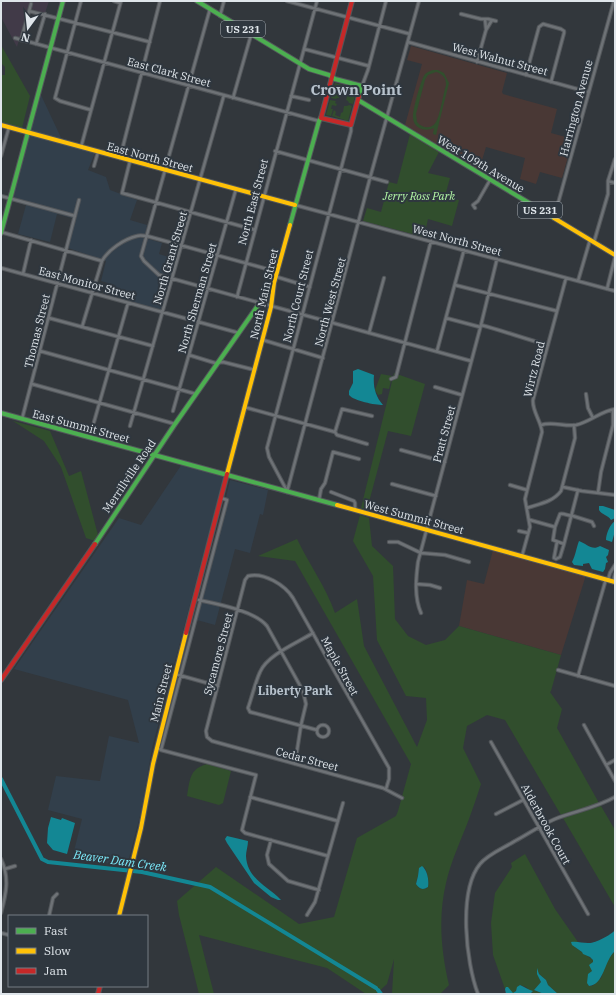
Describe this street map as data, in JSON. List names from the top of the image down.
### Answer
{
  "streets": {
    "street": [
      "US 231",
      "West Walnut Street",
      "East Clark Street",
      "Harrington Avenue",
      "East North Street",
      "West 109th Avenue",
      "North East Street",
      "West North Street",
      "North Grant Street",
      "East Monitor Street",
      "North Main Street",
      "North Court Street",
      "North Sherman Street",
      "North West Street",
      "Thomas Street",
      "Wirtz Road",
      "East Summit Street",
      "Pratt Street",
      "Merrillville Road",
      "West Summit Street",
      "Sycamore Street",
      "Maple Street",
      "Main Street",
      "Cedar Street",
      "Alderbrook Court"
    ]
  },
  "crossings": [
    ["US 231", "North East Street"],
    ["US 231", "North Main Street"],
    ["US 231", "North Court Street"],
    ["West Walnut Street", "Harrington Avenue"],
    ["West Walnut Street", "North West Street"],
    ["East Clark Street", "North East Street"],
    ["East Clark Street", "North Grant Street"],
    ["East Clark Street", "North Main Street"],
    ["Harrington Avenue", "West 109th Avenue"],
    ["East North Street", "North East Street"],
    ["East North Street", "West North Street"],
    ["East North Street", "North Grant Street"],
    ["East North Street", "North Main Street"],
    ["East North Street", "North Sherman Street"],
    ["West 109th Avenue", "North Court Street"],
    ["West 109th Avenue", "North West Street"],
    ["West North Street", "North Main Street"],
    ["West North Street", "North Court Street"],
    ["West North Street", "North West Street"],
    ["West North Street", "Wirtz Road"],
    ["West North Street", "Pratt Street"],
    ["North Grant Street", "East Monitor Street"],
    ["East Monitor Street", "North Sherman Street"],
    ["East Monitor Street", "Thomas Street"],
    ["East Monitor Street", "Merrillville Road"],
    ["North Main Street", "East Summit Street"],
    ["North Main Street", "Merrillville Road"],
    ["North Main Street", "West Summit Street"],
    ["North Main Street", "Main Street"],
    ["North Court Street", "North West Street"],
    ["North Court Street", "West Summit Street"],
    ["North West Street", "West Summit Street"],
    ["Thomas Street", "East Summit Street"],
    ["Wirtz Road", "West Summit Street"],
    ["East Summit Street", "Merrillville Road"],
    ["East Summit Street", "West Summit Street"],
    ["East Summit Street", "Main Street"],
    ["Pratt Street", "West Summit Street"],
    ["West Summit Street", "Main Street"],
    ["Sycamore Street", "Maple Street"],
    ["Sycamore Street", "Cedar Street"],
    ["Maple Street", "Cedar Street"]
  ],
  "districts": ["Crown Point", "Liberty Park"],
  "water": ["Beaver Dam Creek"],
  "parks": ["Jerry Ross Park"],
  "legend": ["Fast", "Slow", "Jam"],
  "north": "bottom"
}
